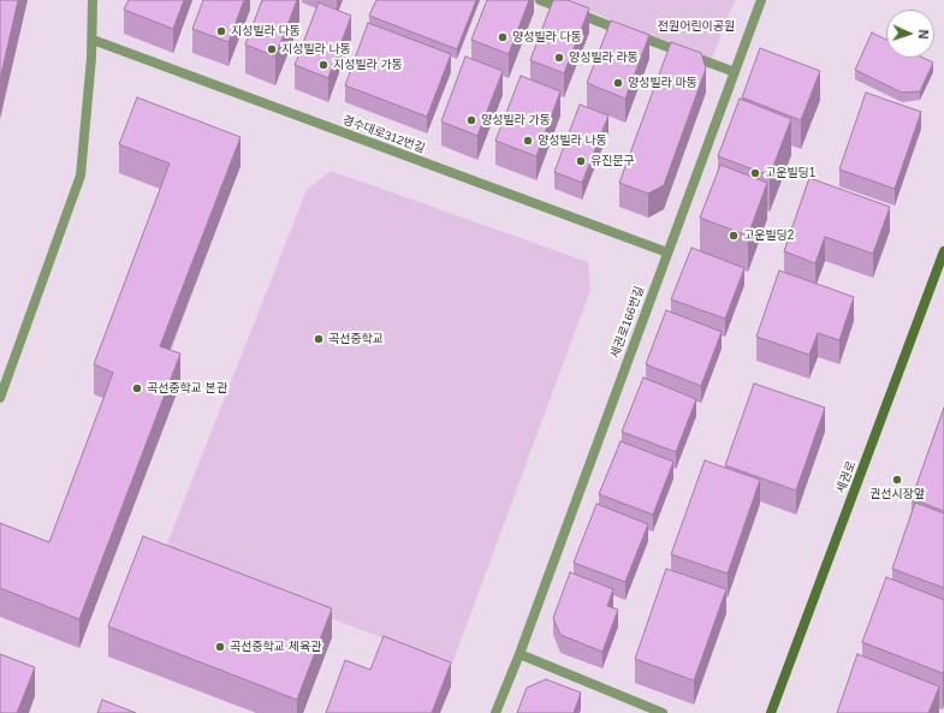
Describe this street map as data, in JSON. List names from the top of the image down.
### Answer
{
  "streets": {
    "street": ["경수대로312번길", "세권로166번길", "세권로"]
  },
  "crossings": [
    ["경수대로312번길", "세권로166번길"]
  ],
  "parks": ["전원어린이공원"],
  "places": [
    "지성빌라 다동",
    "양성빌라 다동",
    "지성빌라 나동",
    "양성빌라 라동",
    "지성빌라 가동",
    "양성빌라 마동",
    "양성빌라 가동",
    "양성빌라 나동",
    "유진문구",
    "고운빌딩1",
    "고운빌딩2",
    "곡선중학교",
    "곡선중학교 본관",
    "권선시장앞",
    "곡선중학교 체육관"
  ],
  "north": "right"
}
